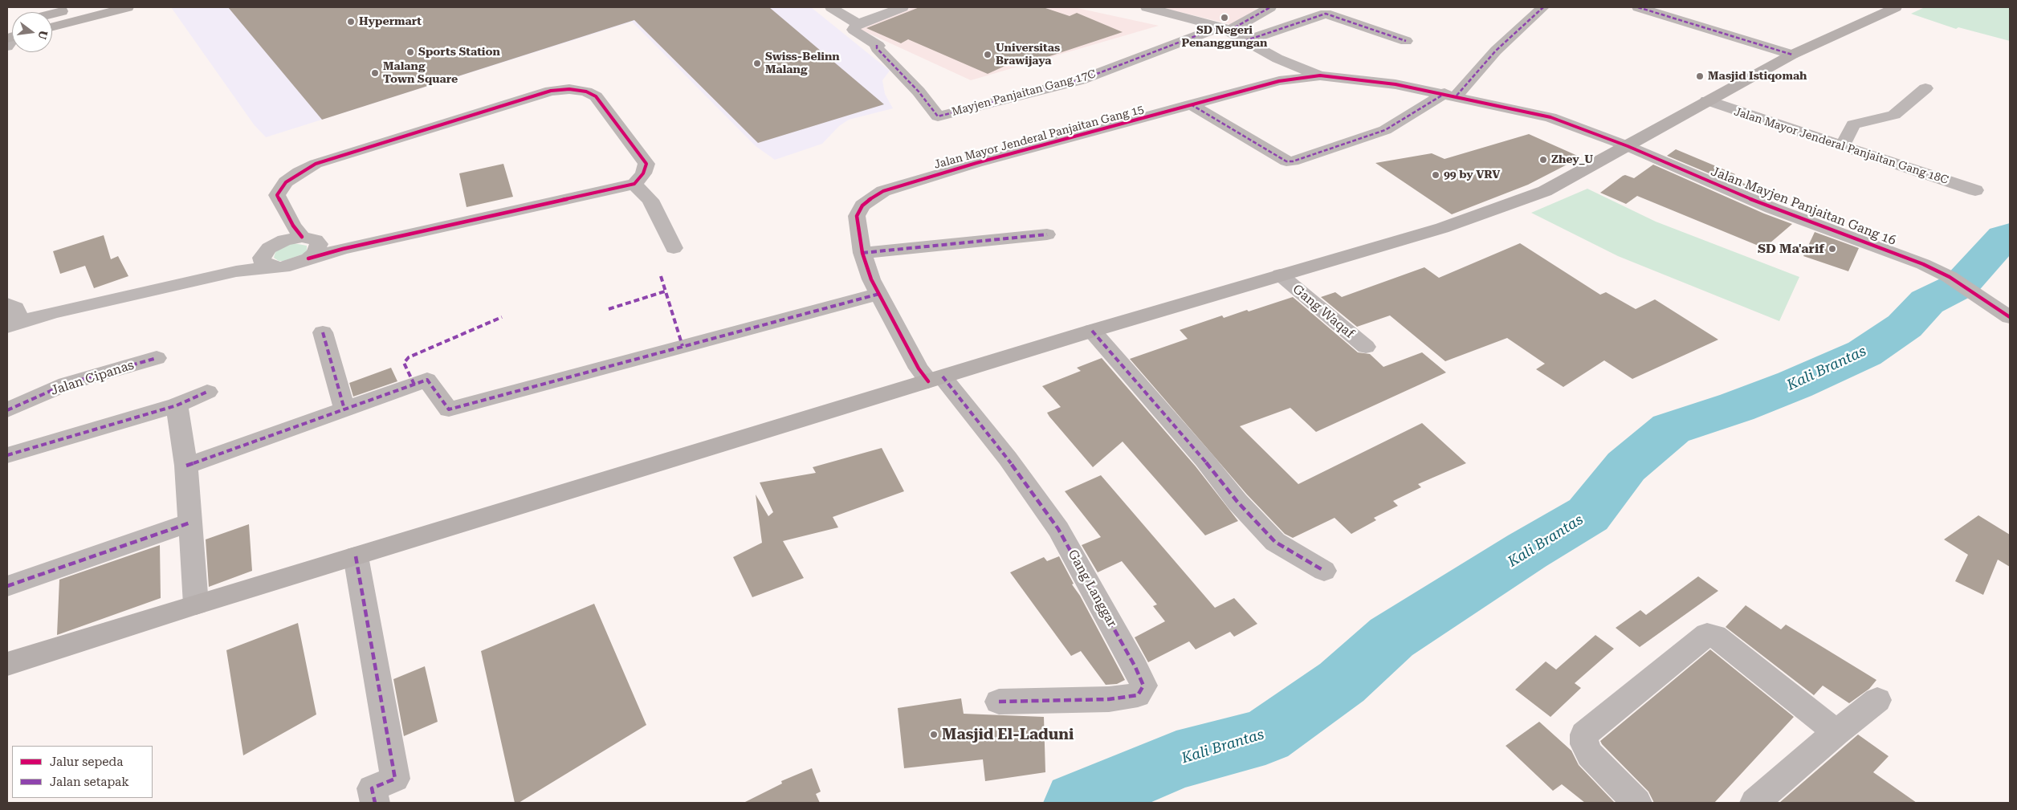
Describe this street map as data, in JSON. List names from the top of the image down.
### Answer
{
  "streets": {
    "street": [
      "Mayjen Panjaitan Gang 17C",
      "Jalan Mayor Jenderal Panjaitan Gang 15",
      "Jalan Mayor Jenderal Panjaitan Gang 18C",
      "Jalan Mayjen Panjaitan Gang 16",
      "Gang Waqaf",
      "Jalan Cipanas",
      "Gang Langgar"
    ]
  },
  "crossings": [
    ["Jalan Mayor Jenderal Panjaitan Gang 15", "Jalan Mayjen Panjaitan Gang 16"],
    ["Jalan Mayor Jenderal Panjaitan Gang 15", "Gang Langgar"]
  ],
  "water": ["Kali Brantas"],
  "places": [
    "SD Negeri Penanggungan",
    "Hypermart",
    "Sports Station",
    "Universitas Brawijaya",
    "Swiss-Belinn Malang",
    "Malang Town Square",
    "Masjid Istiqomah",
    "Zhey_U",
    "99 by VRV",
    "SD Ma'arif",
    "Masjid El-Laduni"
  ],
  "legend": ["Jalur sepeda", "Jalan setapak"],
  "north": "right"
}
